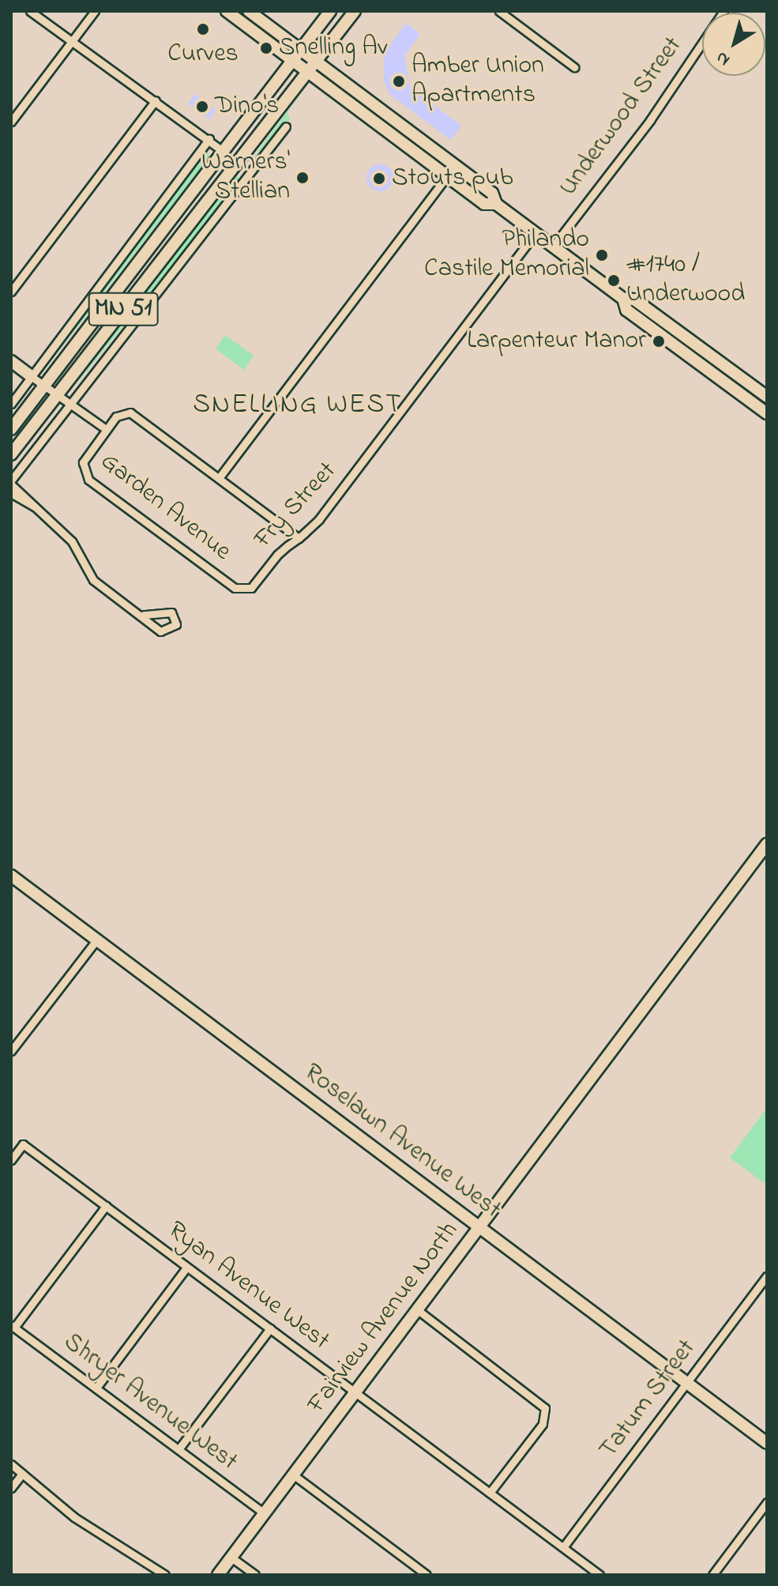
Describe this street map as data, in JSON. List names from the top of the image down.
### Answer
{
  "streets": {
    "main road": ["MN 51", "Roselawn Avenue West", "Fairview Avenue North"],
    "street": [
      "Underwood Street",
      "Fry Street",
      "Garden Avenue",
      "Ryan Avenue West",
      "Tatum Street",
      "Shryer Avenue West"
    ]
  },
  "crossings": [
    ["MN 51", "Garden Avenue"],
    ["Fry Street", "Garden Avenue"],
    ["Roselawn Avenue West", "Fairview Avenue North"],
    ["Roselawn Avenue West", "Tatum Street"],
    ["Ryan Avenue West", "Fairview Avenue North"],
    ["Ryan Avenue West", "Tatum Street"],
    ["Fairview Avenue North", "Shryer Avenue West"]
  ],
  "districts": ["SNELLING WEST"],
  "places": [
    "Curves",
    "Snelling Av",
    "Amber Union Apartments",
    "Dino's",
    "Warners' Stellian",
    "Stouts pub",
    "Philando Castile Memorial",
    "#1740 / Underwood",
    "Larpenteur Manor"
  ],
  "north": "bottom left"
}
